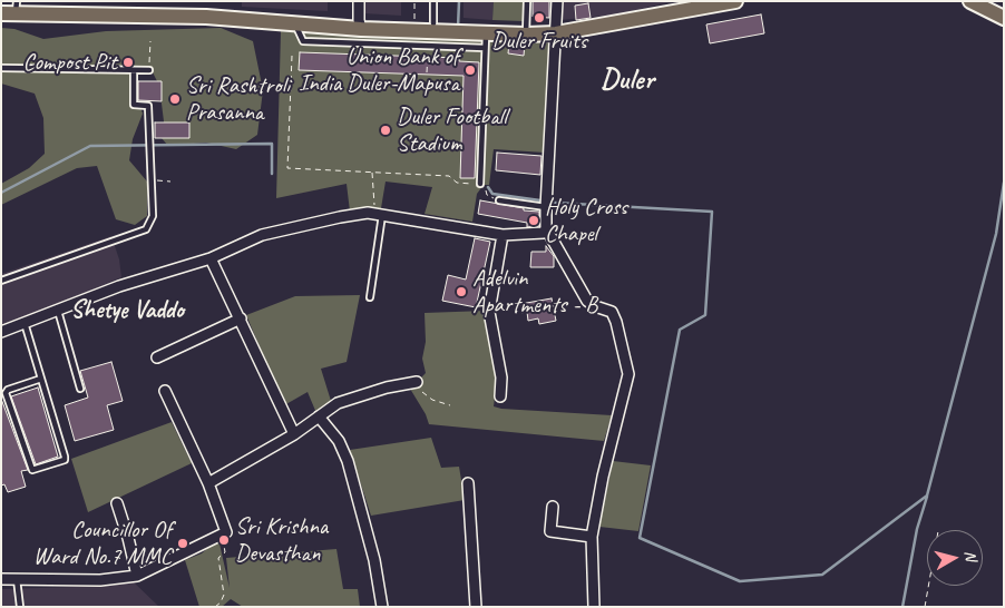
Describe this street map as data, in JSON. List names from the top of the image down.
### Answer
{
  "districts": ["Duler", "Shetye Vaddo"],
  "places": [
    "Duler Fruits",
    "Compost Pit",
    "Union Bank of India Duler-Mapusa",
    "Sri Rashtroli Prasanna",
    "Duler Football Stadium",
    "Holy Cross Chapel",
    "Adelvin Apartments - B",
    "Sri Krishna Devasthan",
    "Councillor Of Ward No.7 MMC"
  ],
  "north": "right"
}
